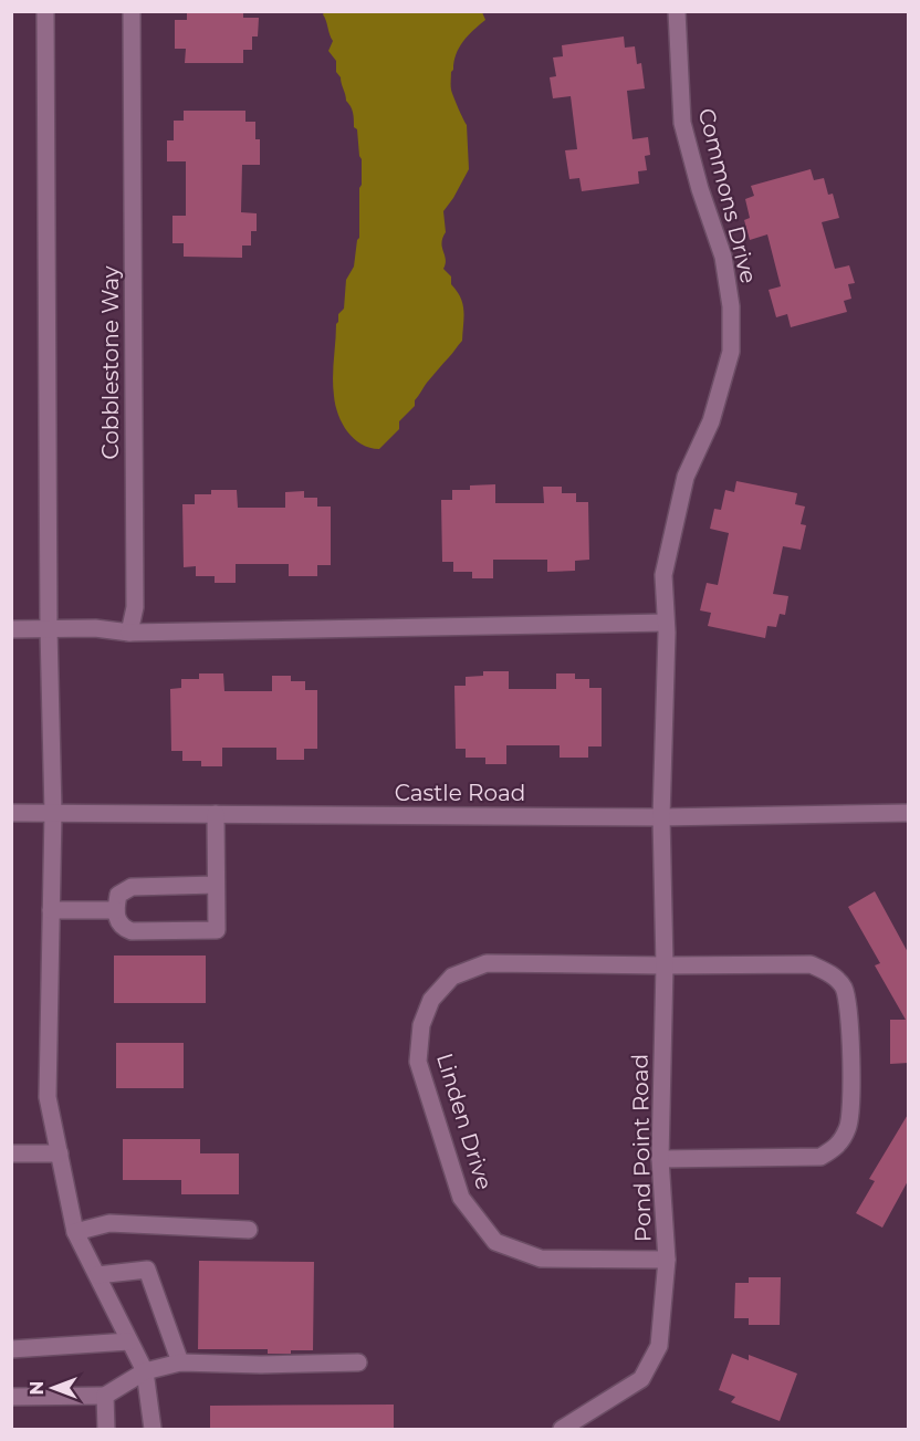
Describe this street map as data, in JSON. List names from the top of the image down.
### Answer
{
  "streets": {
    "street": [
      "Commons Drive",
      "Cobblestone Way",
      "Castle Road",
      "Linden Drive",
      "Pond Point Road"
    ]
  },
  "crossings": [
    ["Commons Drive", "Castle Road"],
    ["Commons Drive", "Pond Point Road"],
    ["Castle Road", "Pond Point Road"],
    ["Linden Drive", "Pond Point Road"]
  ],
  "north": "left"
}
